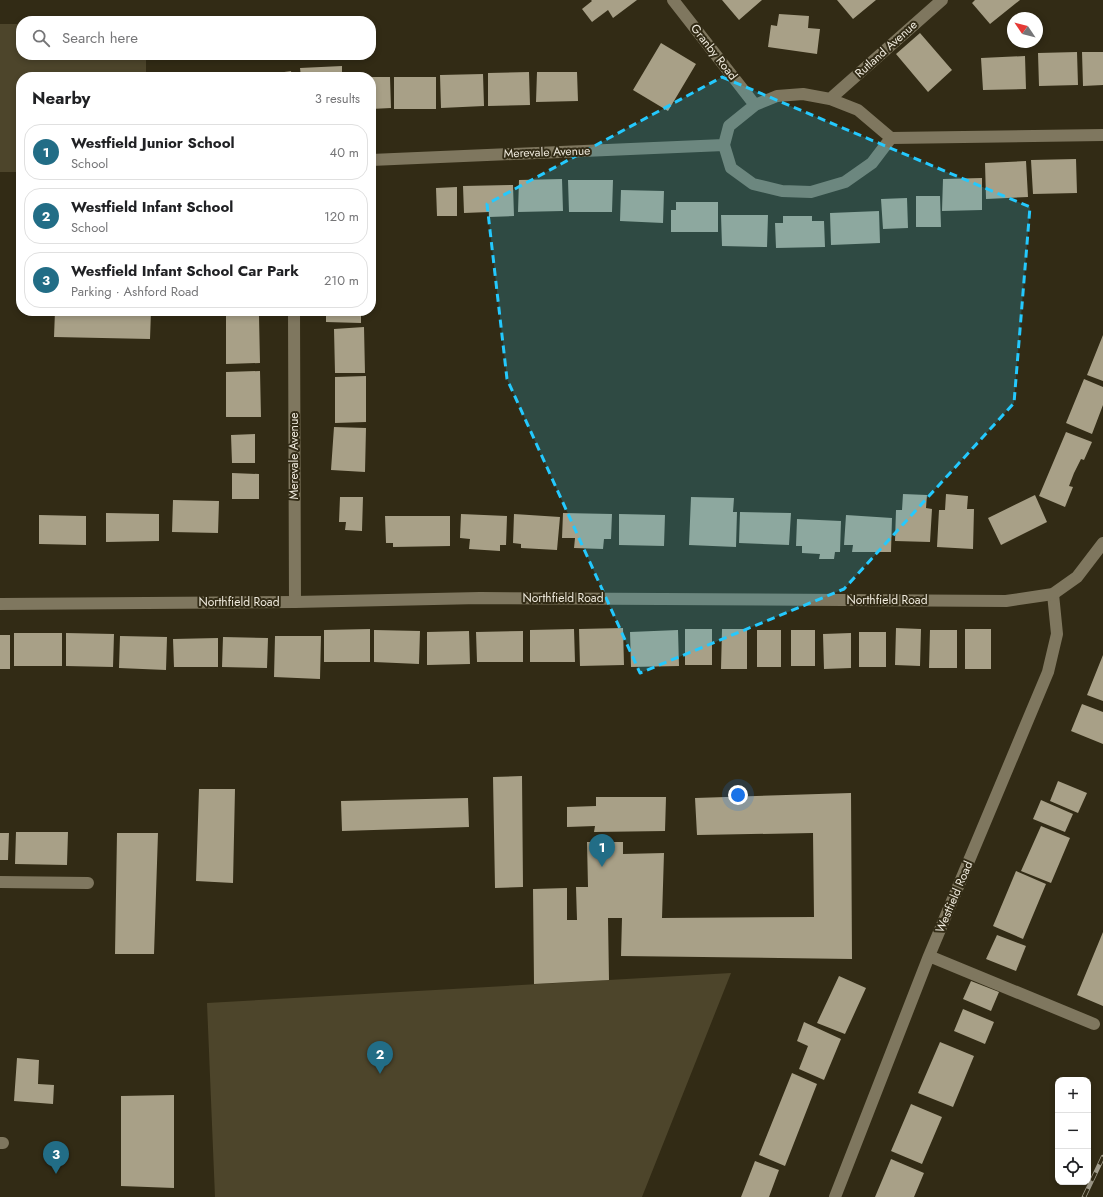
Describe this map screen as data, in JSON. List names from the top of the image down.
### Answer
{
  "streets": {
    "street": [
      "Rutland Avenue",
      "Granby Road",
      "Merevale Avenue",
      "Northfield Road",
      "Westfield Road"
    ]
  },
  "crossings": [
    ["Rutland Avenue", "Granby Road"],
    ["Rutland Avenue", "Merevale Avenue"],
    ["Granby Road", "Merevale Avenue"],
    ["Merevale Avenue", "Northfield Road"],
    ["Northfield Road", "Westfield Road"]
  ],
  "north": "top left",
  "page": {
    "search": "Search here",
    "heading": ["Nearby", "3 results"],
    "list": [
      {
        "mark": "1",
        "name": "Westfield Junior School",
        "note": "School",
        "value": "40 m"
      },
      {
        "mark": "2",
        "name": "Westfield Infant School",
        "note": "School",
        "value": "120 m"
      },
      {
        "mark": "3",
        "name": "Westfield Infant School Car Park",
        "note": "Parking · Ashford Road",
        "value": "210 m"
      }
    ],
    "pins": ["1", "2", "3"],
    "map_buttons": ["+", "−"]
  }
}
